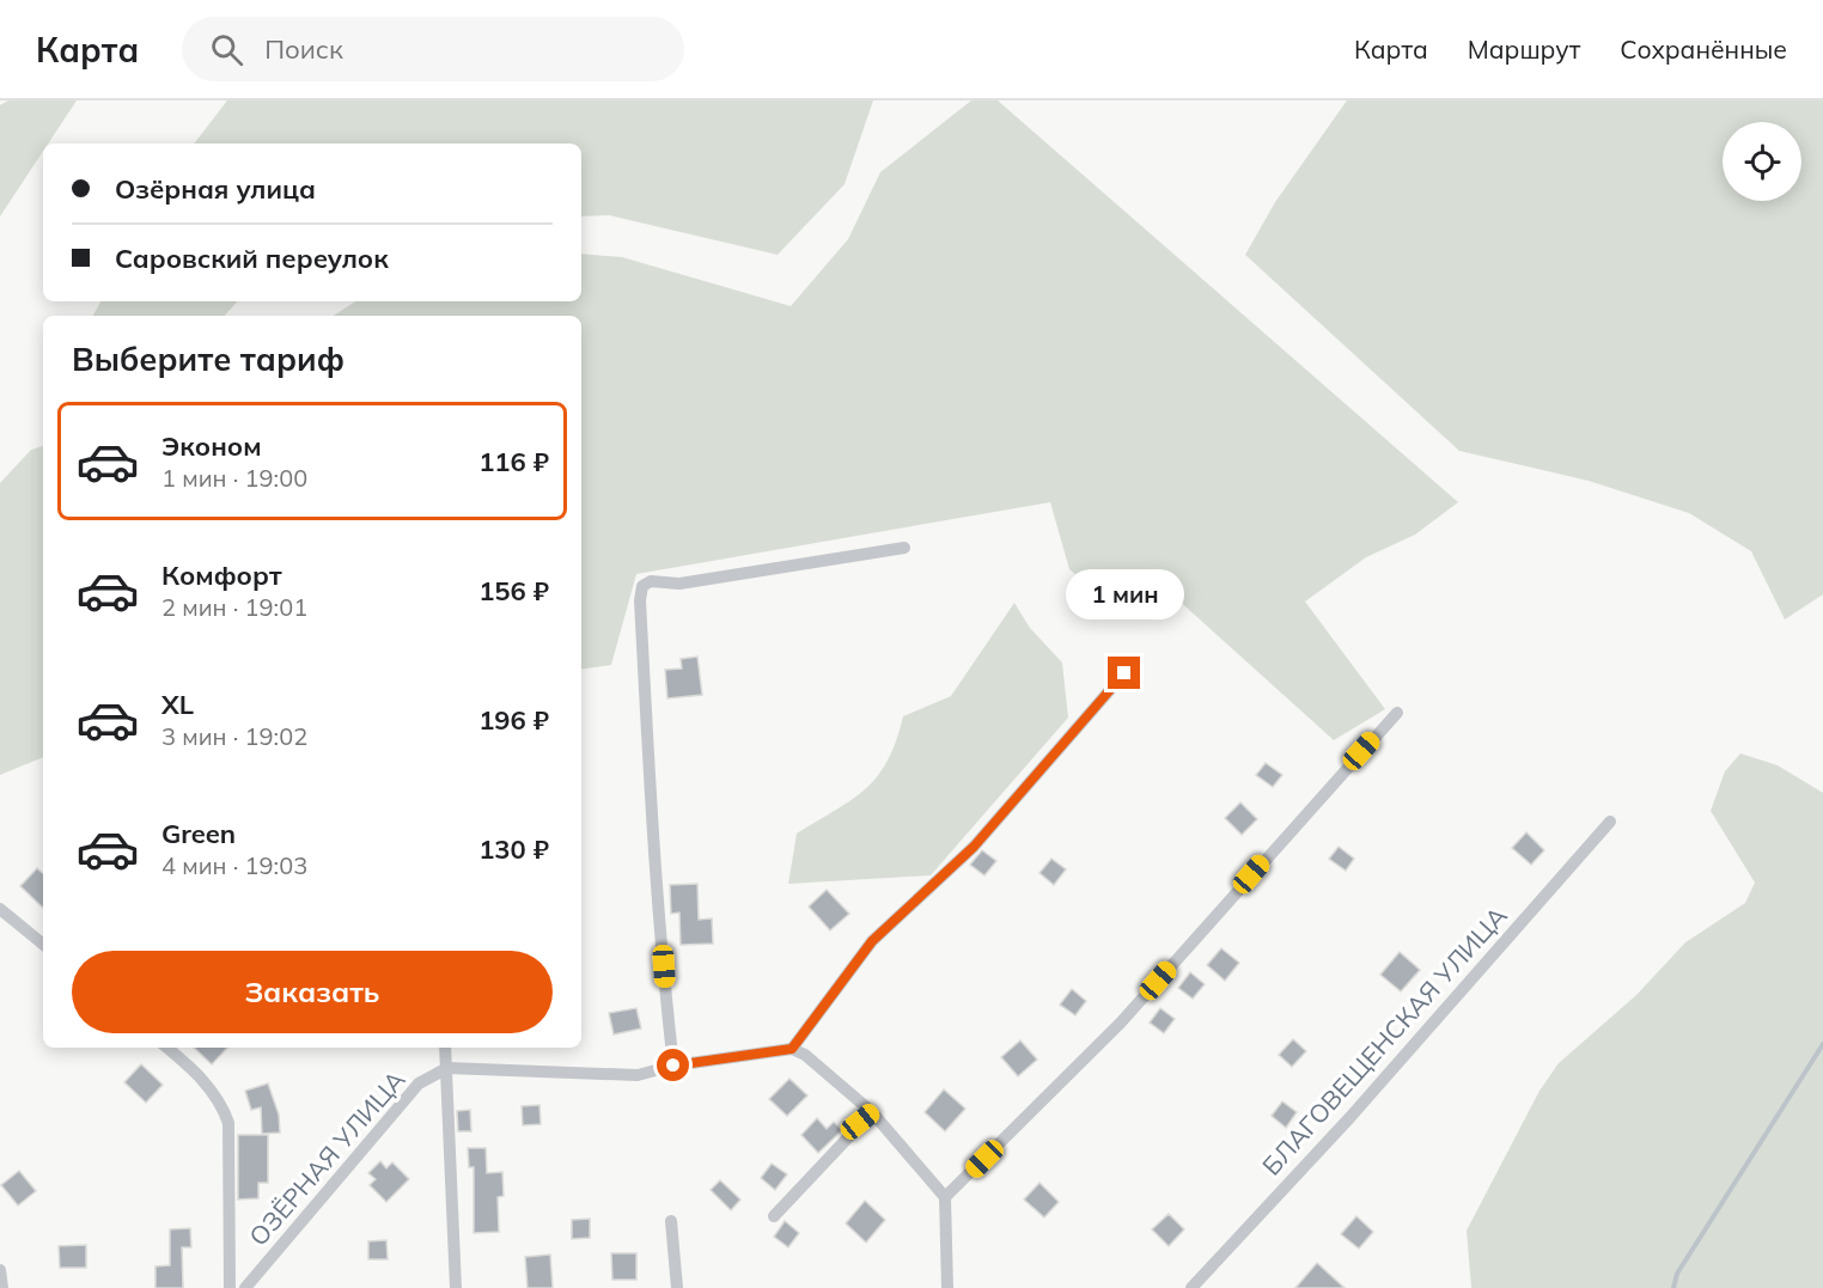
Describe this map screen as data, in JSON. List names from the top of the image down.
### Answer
{
  "streets": {
    "street": ["БЛАГОВЕЩЕНСКАЯ УЛИЦА", "ОЗЁРНАЯ УЛИЦА"]
  },
  "page": {
    "header": "Карта",
    "search": "Поиск",
    "nav": ["Карта", "Маршрут", "Сохранённые"],
    "banner": ["Озёрная улица", "Саровский переулок"],
    "heading": "Выберите тариф",
    "list": [
      {
        "name": "Эконом",
        "note": "1 мин · 19:00",
        "value": "116 ₽"
      },
      {
        "name": "Комфорт",
        "note": "2 мин · 19:01",
        "value": "156 ₽"
      },
      {
        "name": "XL",
        "note": "3 мин · 19:02",
        "value": "196 ₽"
      },
      {
        "name": "Green",
        "note": "4 мин · 19:03",
        "value": "130 ₽"
      }
    ],
    "bubble": "1 мин",
    "buttons": "Заказать"
  }
}
